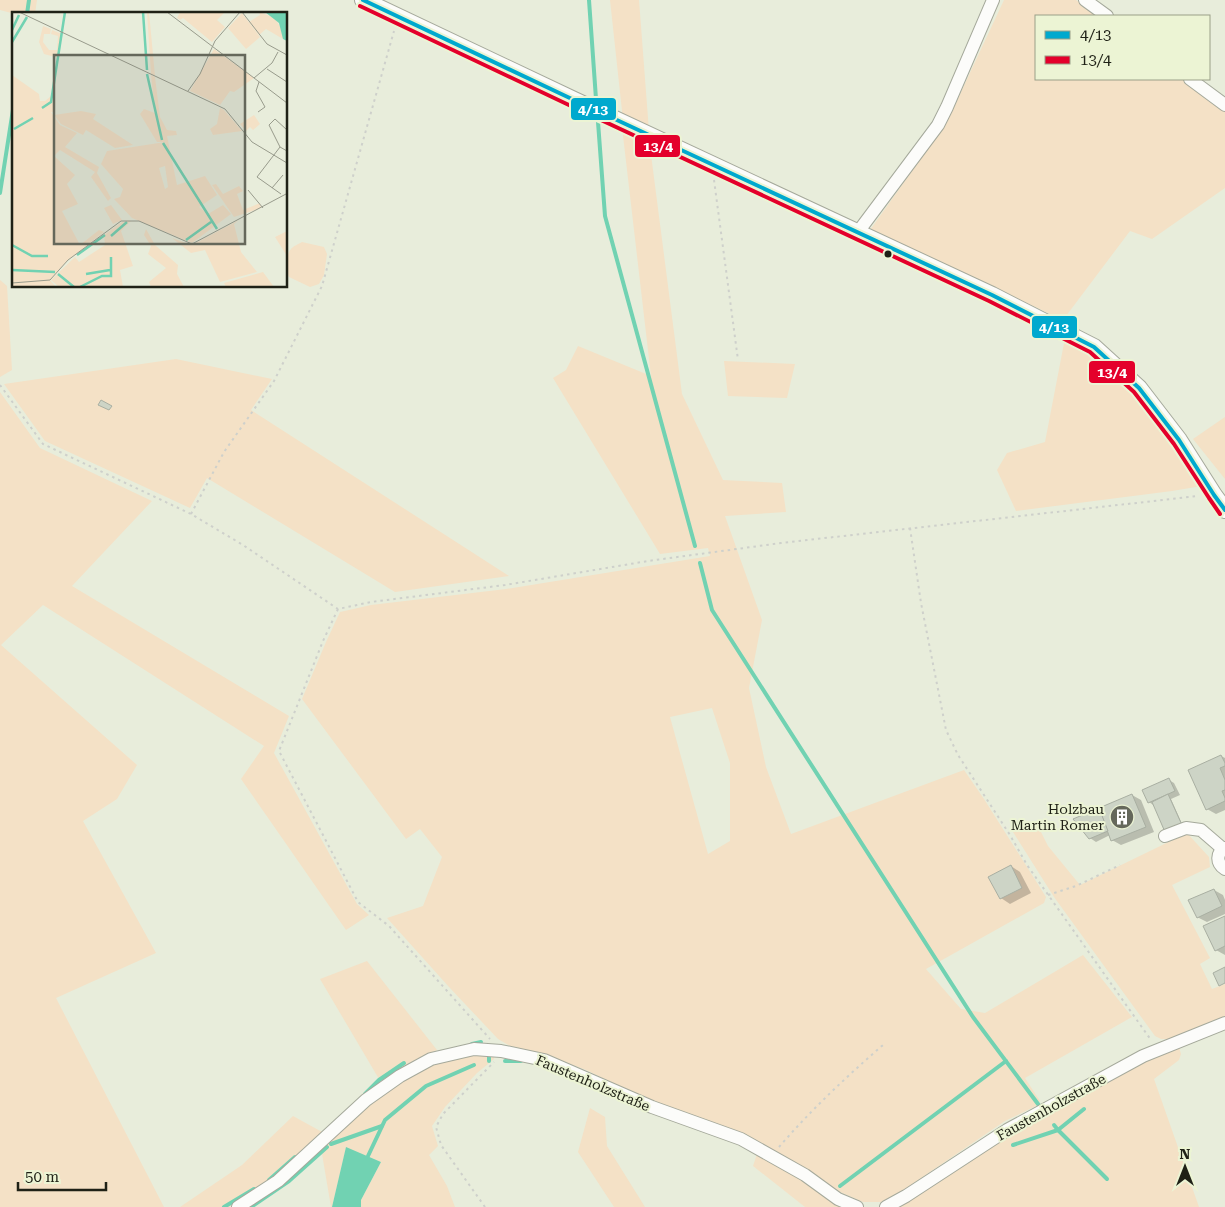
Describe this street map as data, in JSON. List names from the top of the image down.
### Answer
{
  "streets": {
    "street": ["Faustenholzstraße"]
  },
  "places": {
    "building": ["Holzbau Martin Romer"]
  },
  "lines": ["transit line 4/13", "transit line 13/4"],
  "legend": ["4/13", "13/4"],
  "scale_bar": "50 m",
  "north": "top"
}
